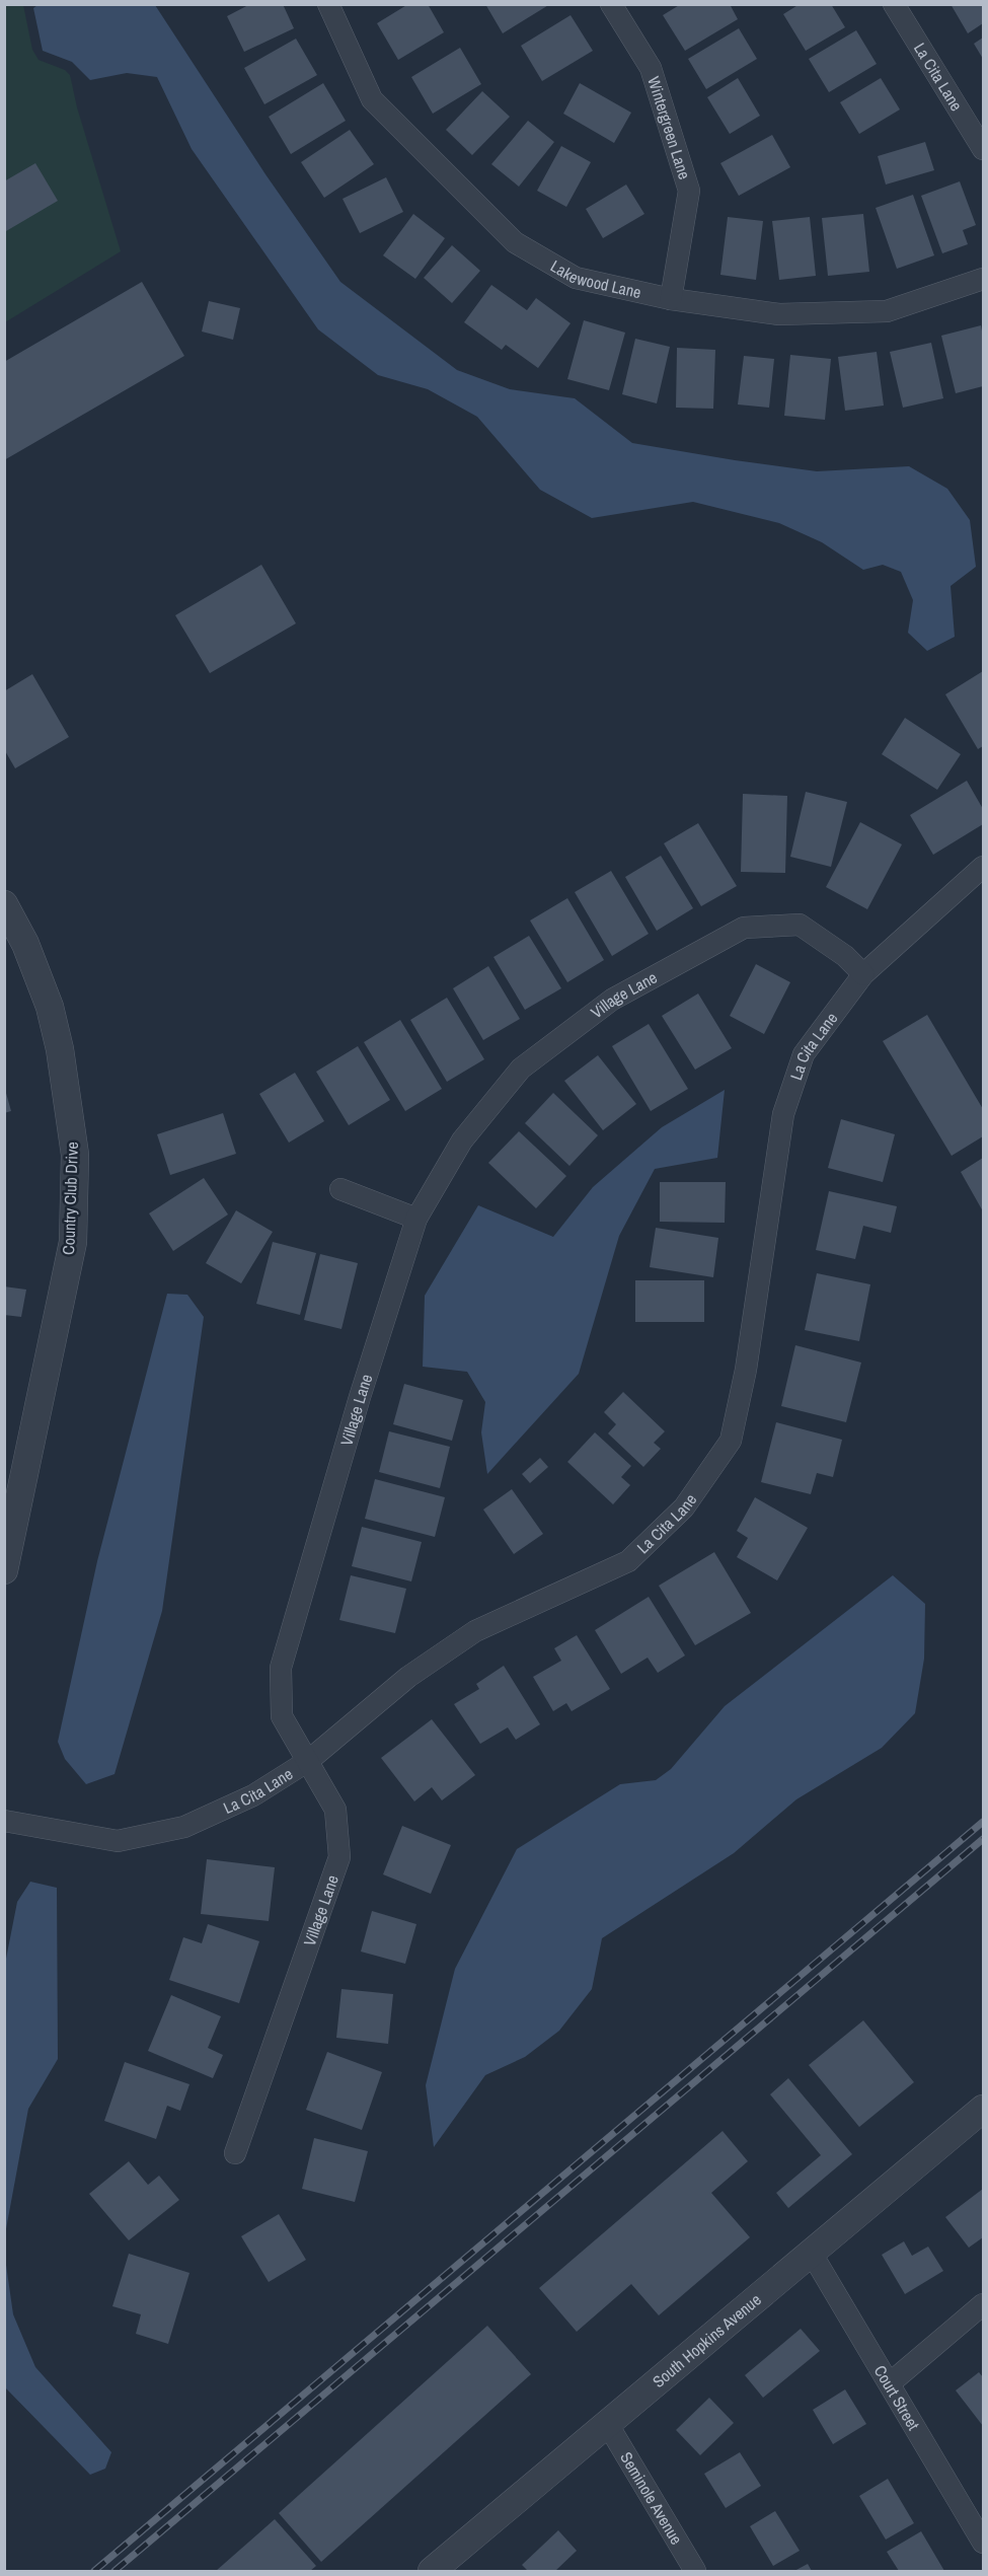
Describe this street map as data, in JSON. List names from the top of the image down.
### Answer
{
  "streets": {
    "street": [
      "La Cita Lane",
      "Wintergreen Lane",
      "Lakewood Lane",
      "Village Lane",
      "Country Club Drive",
      "South Hopkins Avenue",
      "Court Street",
      "Seminole Avenue"
    ]
  },
  "crossings": [
    ["La Cita Lane", "Village Lane"],
    ["Wintergreen Lane", "Lakewood Lane"],
    ["South Hopkins Avenue", "Court Street"],
    ["South Hopkins Avenue", "Seminole Avenue"]
  ]
}
